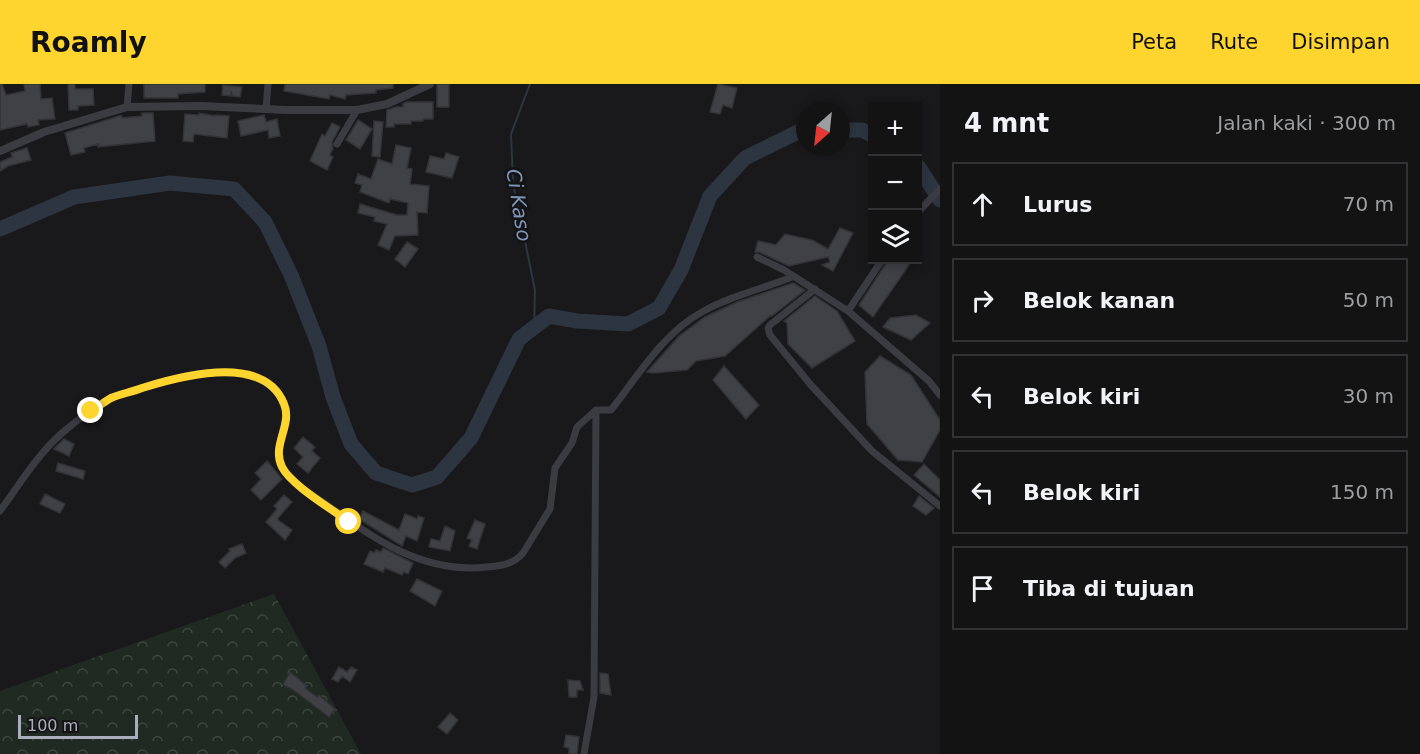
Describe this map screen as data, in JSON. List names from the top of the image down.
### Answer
{
  "water": ["Ci Kaso"],
  "scale_bar": "100 m",
  "north": "bottom left",
  "page": {
    "header": "Roamly",
    "nav": ["Peta", "Rute", "Disimpan"],
    "heading": ["4 mnt", "Jalan kaki · 300 m"],
    "map_buttons": ["+", "−"],
    "list": [
      ["Lurus", "70 m"],
      ["Belok kanan", "50 m"],
      ["Belok kiri", "30 m"],
      ["Belok kiri", "150 m"],
      "Tiba di tujuan"
    ],
    "scale": "100 m"
  }
}
